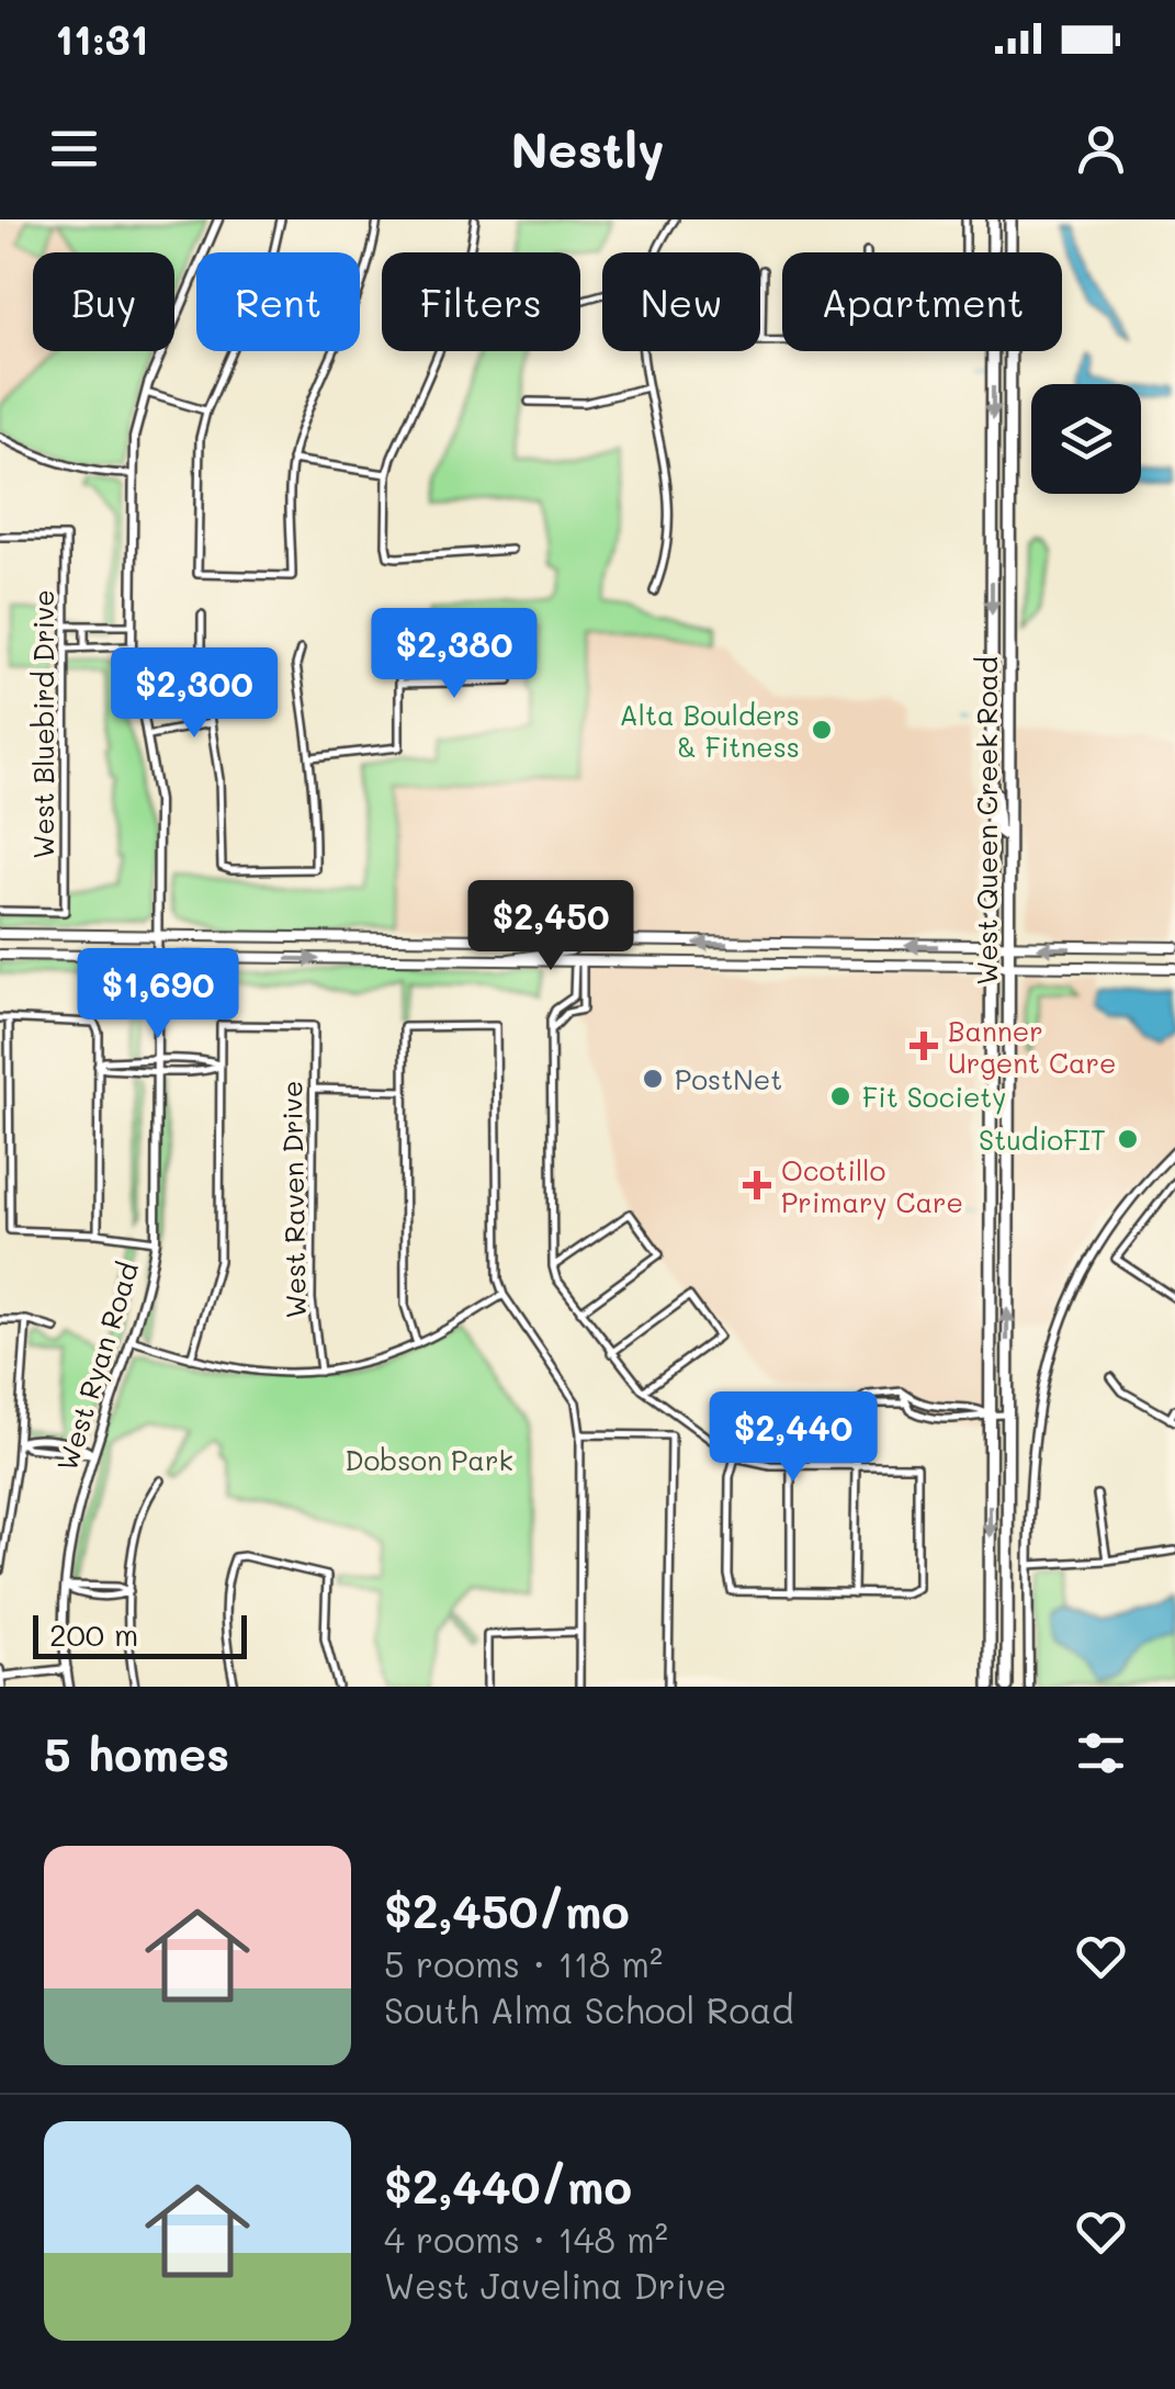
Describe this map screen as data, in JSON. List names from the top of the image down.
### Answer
{
  "streets": {
    "main road": ["West Queen Creek Road"],
    "street": ["West Bluebird Drive", "West Raven Drive", "West Ryan Road"]
  },
  "parks": ["Dobson Park"],
  "places": {
    "other": [
      "Alta Boulders & Fitness",
      "PostNet",
      "Fit Society",
      "StudioFIT"
    ],
    "health": ["Banner Urgent Care", "Ocotillo Primary Care"]
  },
  "scale_bar": "200 m",
  "page": {
    "status": "11:31",
    "header": "Nestly",
    "chip": [
      "Buy",
      "Rent",
      "Filters",
      "New",
      "Apartment"
    ],
    "price": [
      "$2,380",
      "$2,300",
      "$2,450",
      "$1,690",
      "$2,440"
    ],
    "scale": "200 m",
    "heading": "5 homes",
    "list": [
      {
        "name": "$2,450/mo",
        "note": "5 rooms · 118 m² · South Alma School Road"
      },
      {
        "name": "$2,440/mo",
        "note": "4 rooms · 148 m² · West Javelina Drive"
      }
    ]
  }
}
